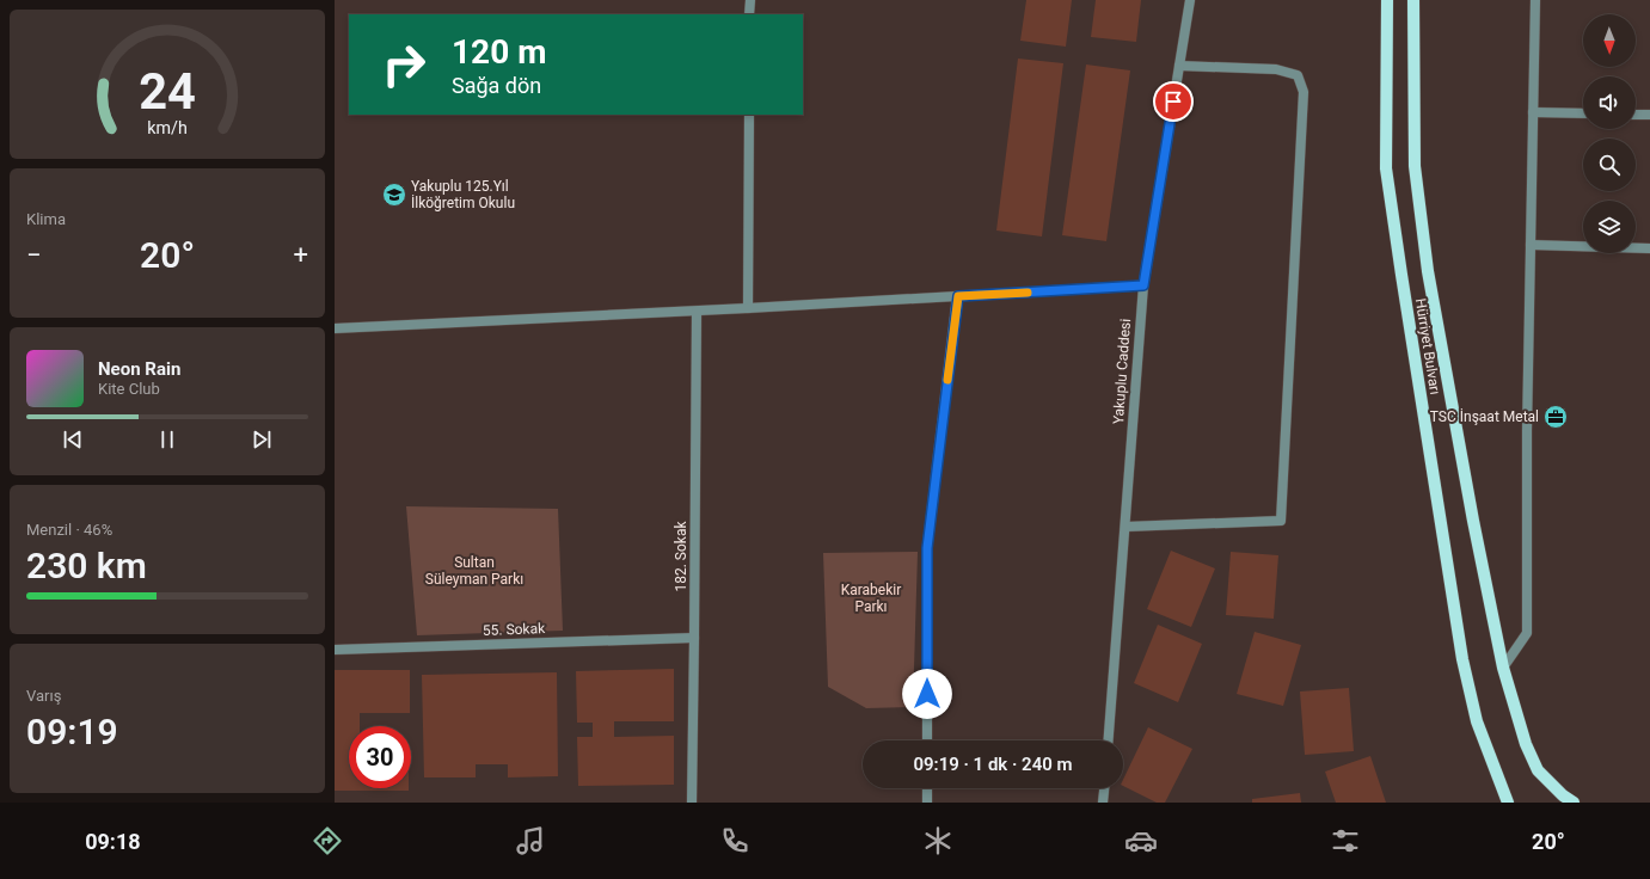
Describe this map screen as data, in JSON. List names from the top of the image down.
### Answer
{
  "streets": {
    "main road": ["Hürriyet Bulvarı"],
    "street": ["Yakuplu Caddesi", "182. Sokak", "55. Sokak"]
  },
  "crossings": [
    ["182. Sokak", "55. Sokak"]
  ],
  "parks": ["Sultan Süleyman Parkı", "Karabekir Parkı"],
  "places": {
    "school or university": ["Yakuplu 125.Yıl İlköğretim Okulu"],
    "office": ["TSC İnşaat Metal"]
  },
  "north": "bottom",
  "page": {
    "turn": ["120 m", "Sağa dön"],
    "tile": [
      "Klima",
      ["Menzil · 46%", "230 km"],
      ["Varış", "09:19"]
    ],
    "heat": ["−", "20°", "+"],
    "song": ["Neon Rain", "Kite Club"],
    "limit": "30",
    "trip": "09:19 · 1 dk · 240 m",
    "tabs": ["09:18", "20°"],
    "gauge": ["24", "km/h"]
  }
}
